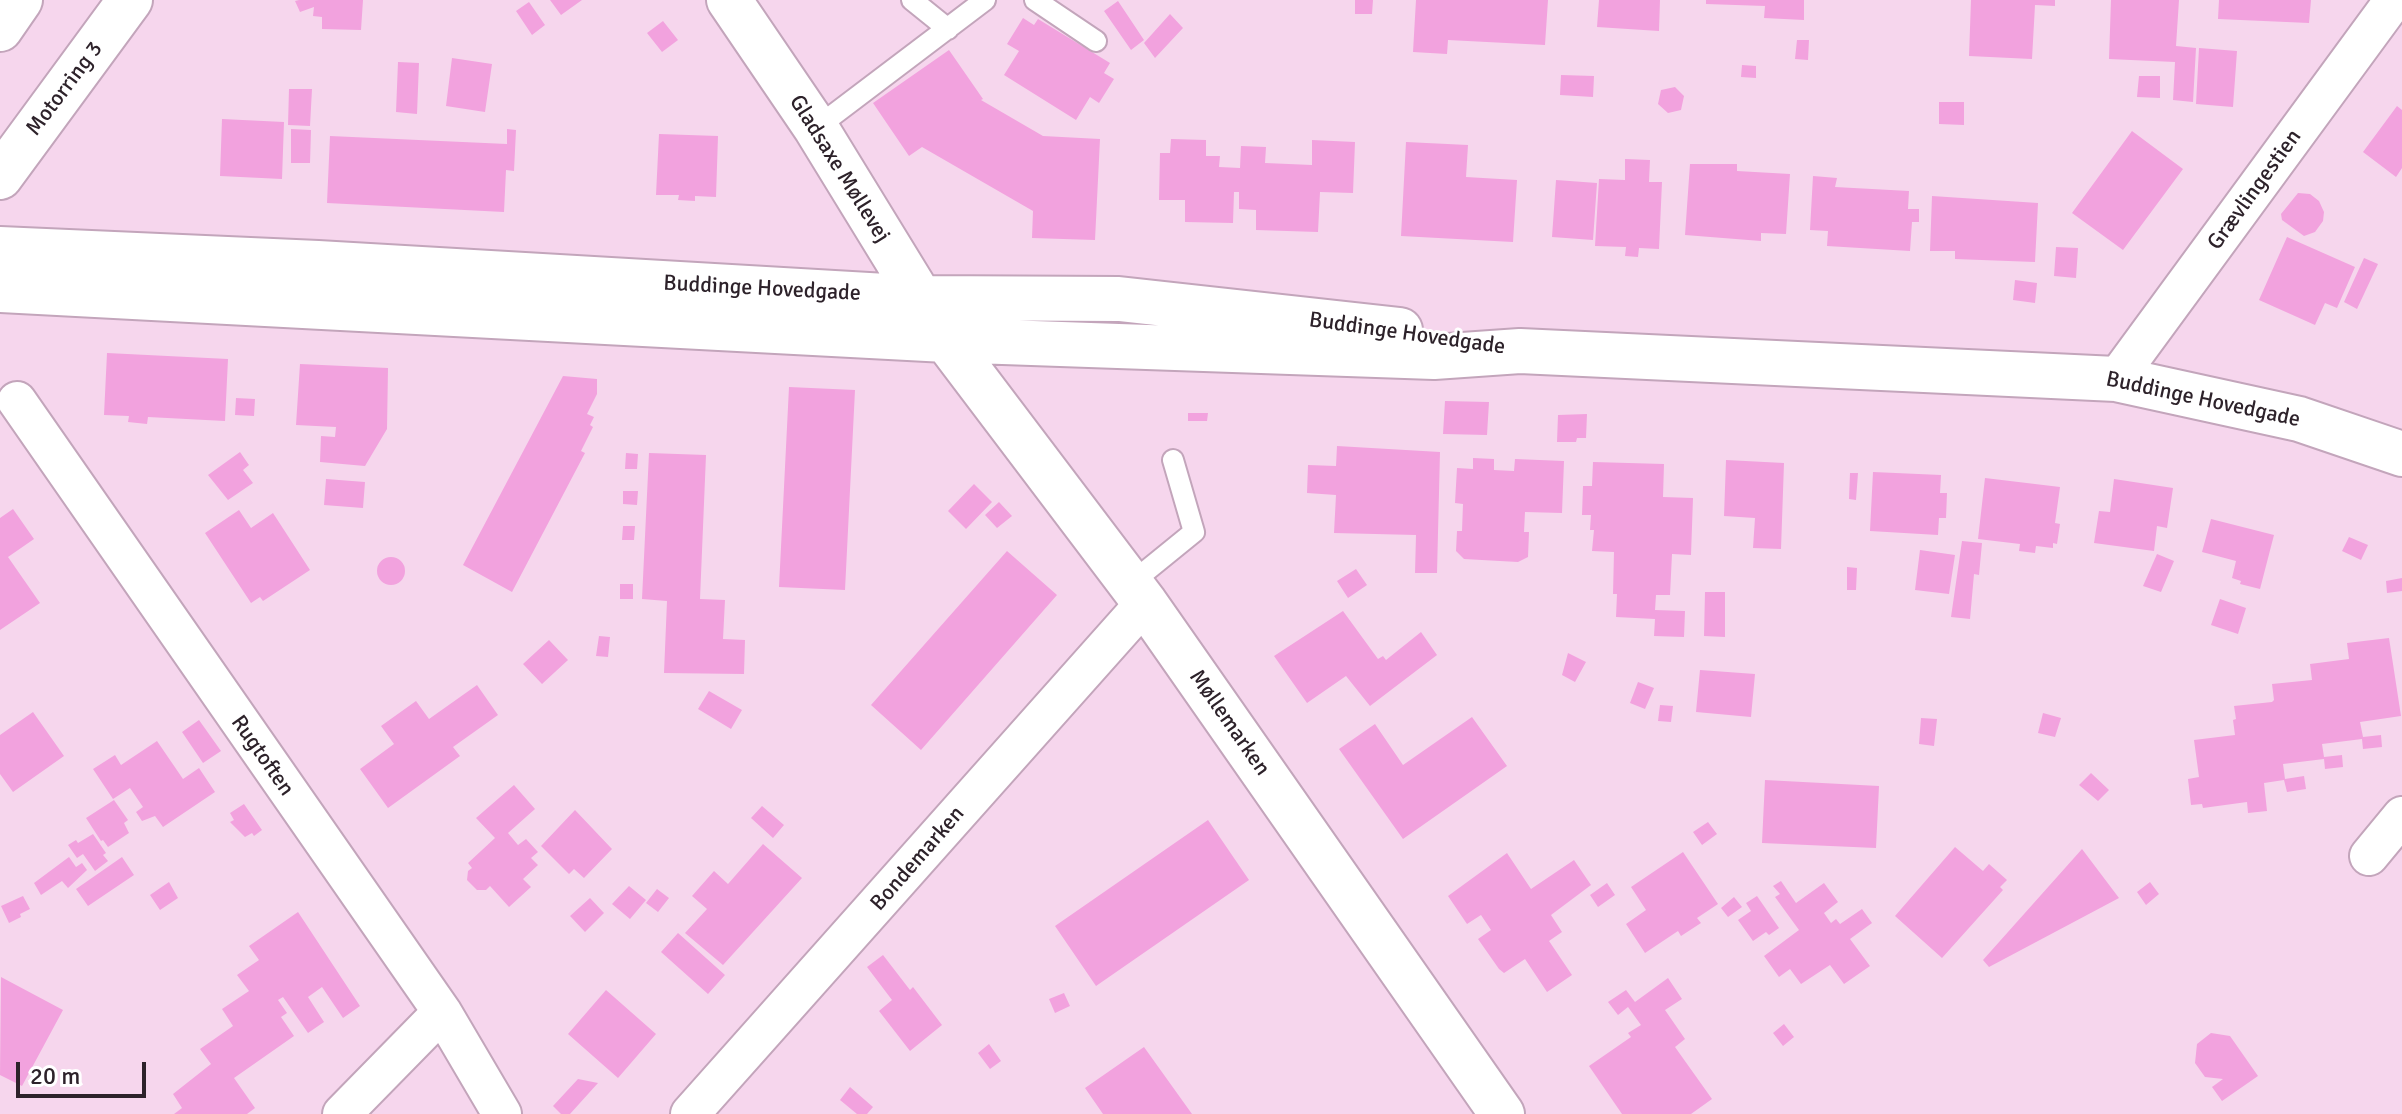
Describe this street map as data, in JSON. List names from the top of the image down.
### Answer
{
  "streets": {
    "main road": [
      "Motorring 3",
      "Gladsaxe Møllevej",
      "Buddinge Hovedgade",
      "Møllemarken"
    ],
    "street": ["Grævlingestien", "Rugtoften", "Bondemarken"]
  },
  "crossings": [
    ["Gladsaxe Møllevej", "Buddinge Hovedgade"],
    ["Gladsaxe Møllevej", "Møllemarken"],
    ["Grævlingestien", "Buddinge Hovedgade"],
    ["Buddinge Hovedgade", "Møllemarken"],
    ["Møllemarken", "Bondemarken"]
  ],
  "scale_bar": "20 m"
}
